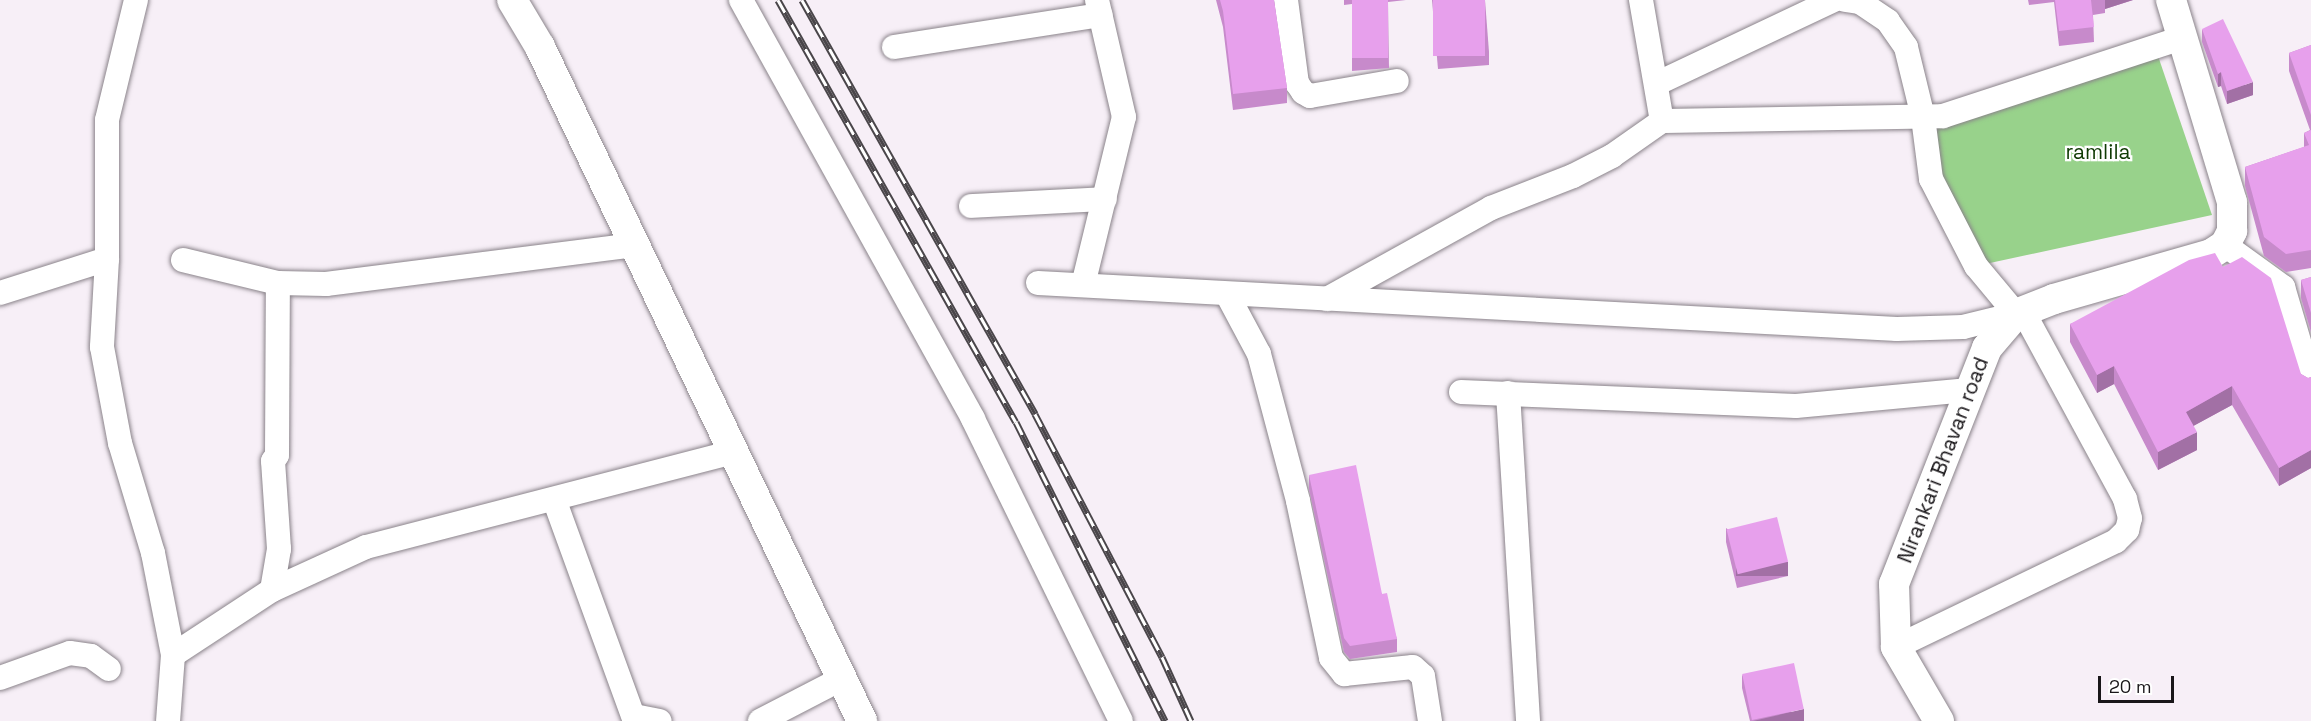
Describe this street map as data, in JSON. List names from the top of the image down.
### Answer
{
  "streets": {
    "street": ["Nirankari Bhavan road"]
  },
  "parks": ["ramlila"],
  "scale_bar": "20 m"
}
